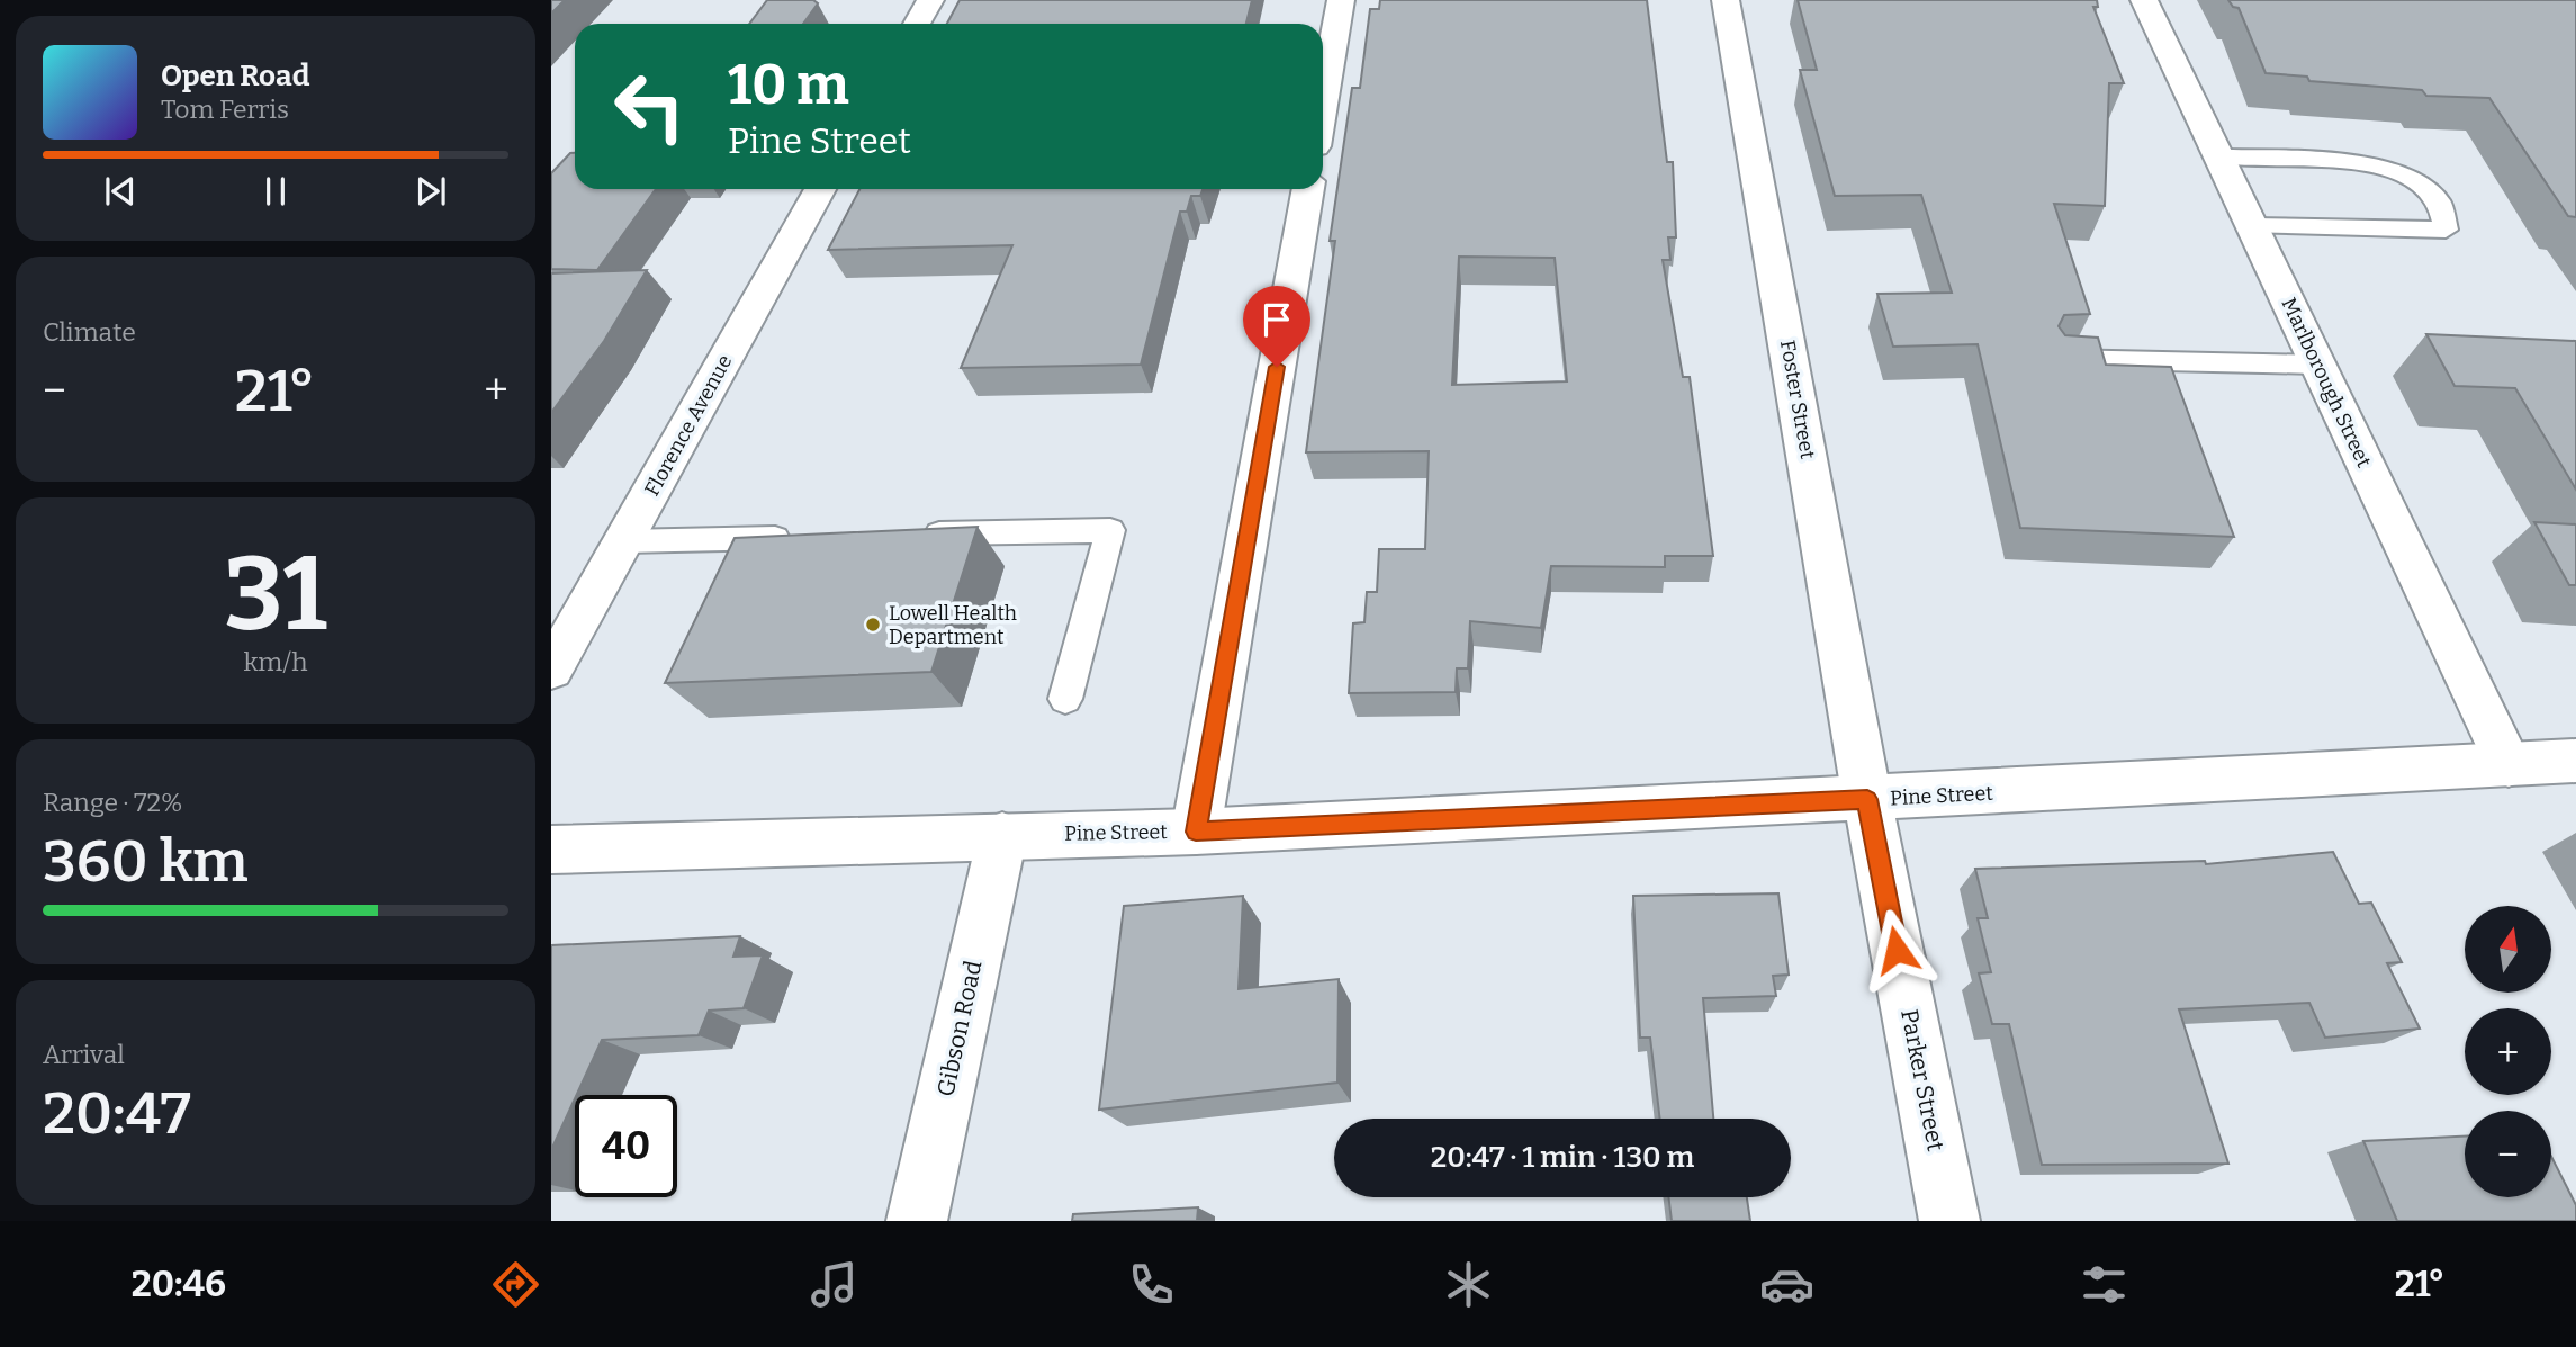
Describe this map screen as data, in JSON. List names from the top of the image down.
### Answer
{
  "streets": {
    "street": [
      "Marlborough Street",
      "Foster Street",
      "Florence Avenue",
      "Pine Street",
      "Gibson Road",
      "Parker Street"
    ]
  },
  "crossings": [
    ["Marlborough Street", "Pine Street"],
    ["Foster Street", "Pine Street"],
    ["Foster Street", "Parker Street"],
    ["Pine Street", "Gibson Road"],
    ["Pine Street", "Parker Street"]
  ],
  "places": ["Lowell Health Department"],
  "north": "top",
  "page": {
    "turn": ["10 m", "Pine Street"],
    "song": ["Open Road", "Tom Ferris"],
    "tile": [
      "Climate",
      ["31", "km/h"],
      ["Range · 72%", "360 km"],
      ["Arrival", "20:47"]
    ],
    "heat": ["−", "21°", "+"],
    "map_buttons": ["+", "−"],
    "limit": "40",
    "trip": "20:47 · 1 min · 130 m",
    "tabs": ["20:46", "21°"]
  }
}
